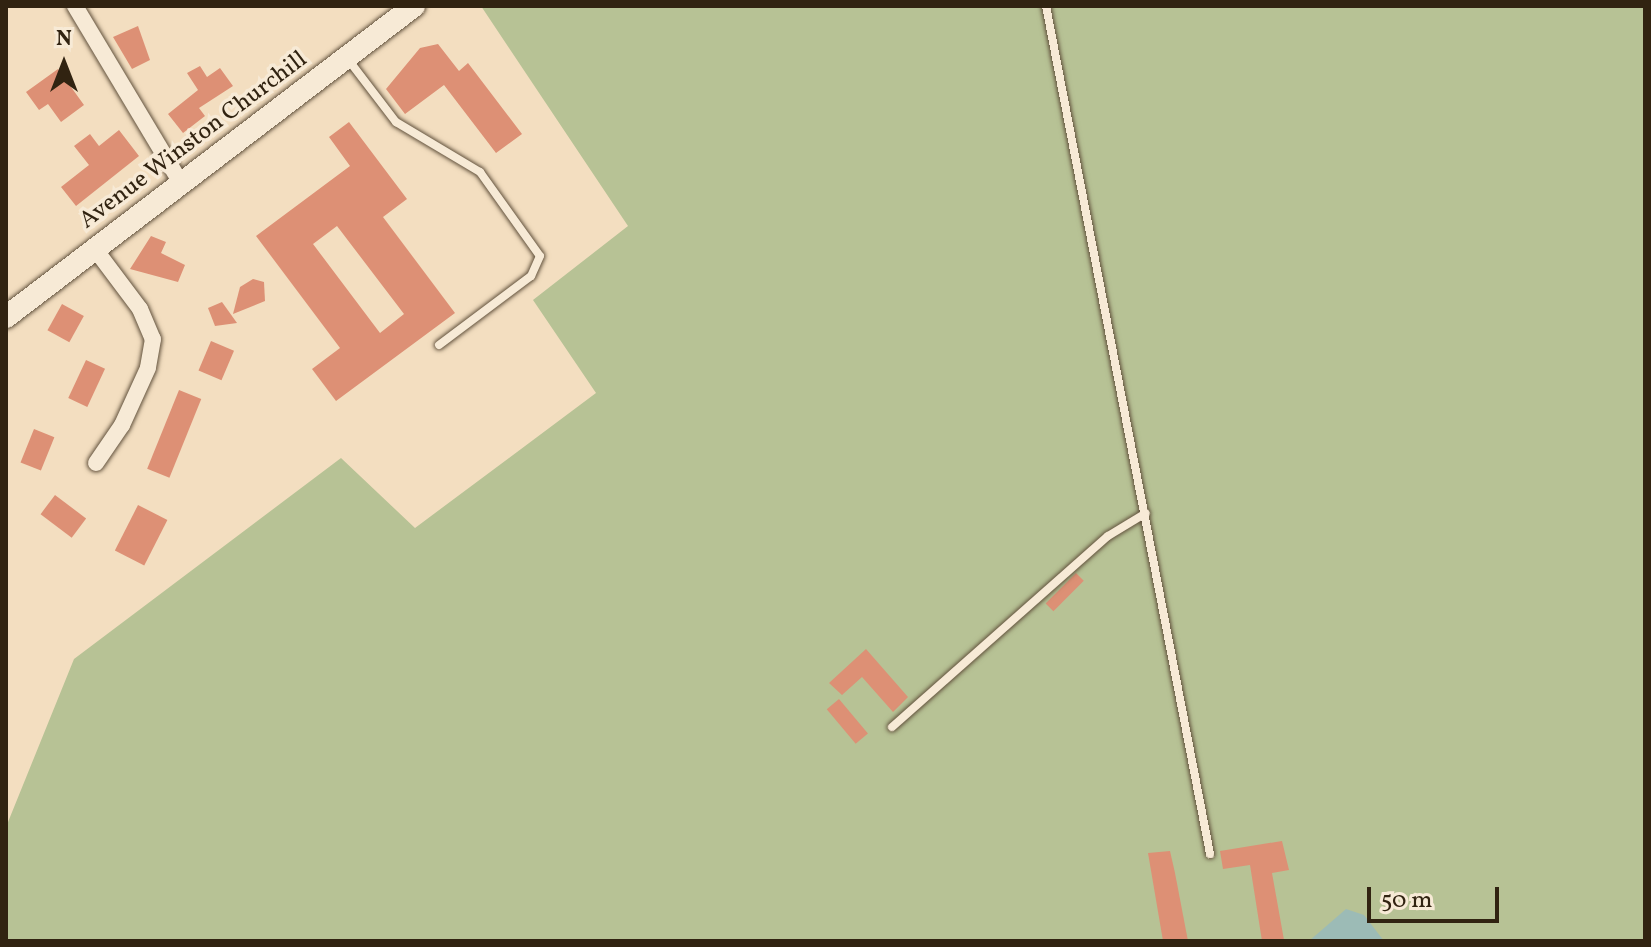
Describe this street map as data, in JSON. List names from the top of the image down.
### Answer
{
  "streets": {
    "main road": ["Avenue Winston Churchill"]
  },
  "scale_bar": "50 m",
  "north": "top"
}
